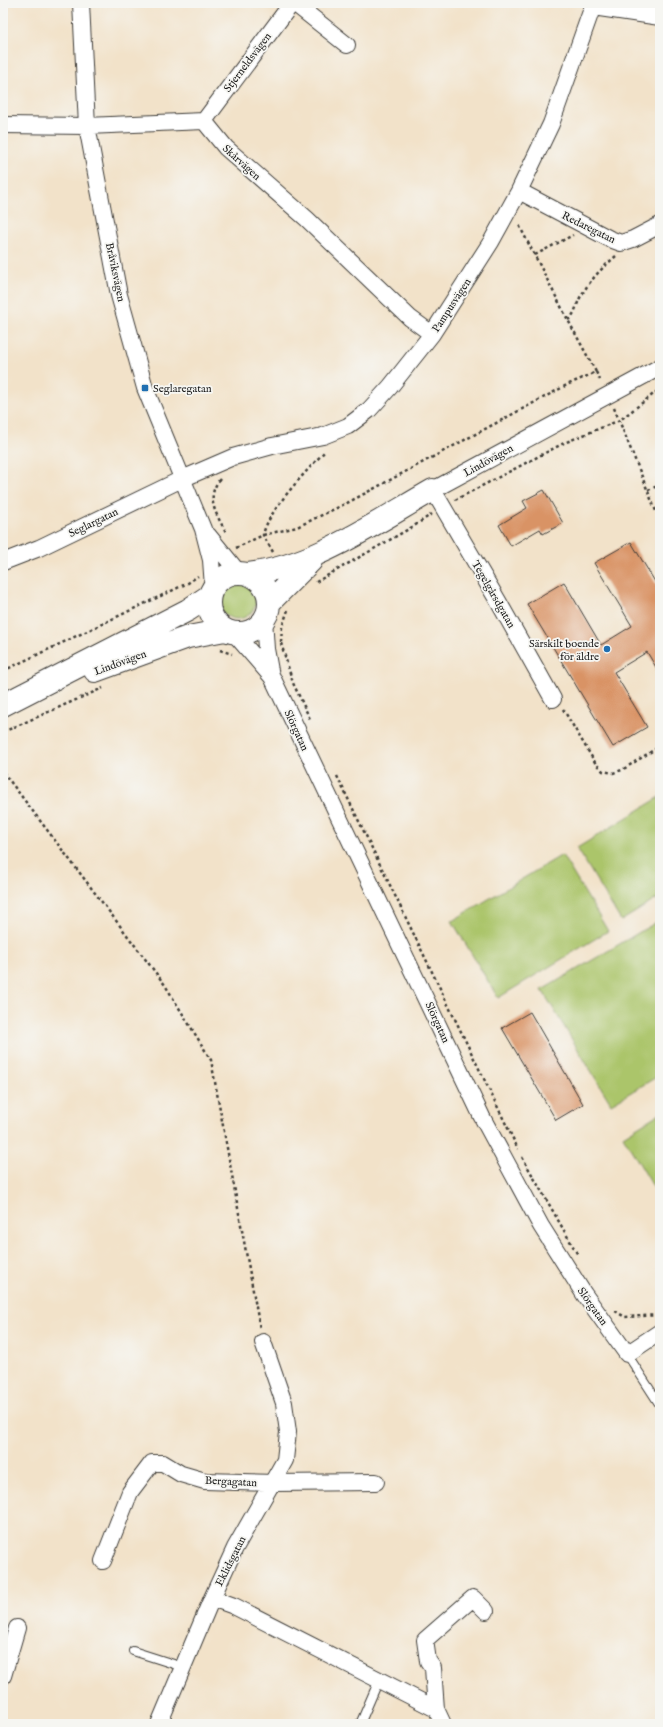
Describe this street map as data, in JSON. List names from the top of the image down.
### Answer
{
  "streets": {
    "main road": ["Lindövägen"],
    "street": [
      "Stjerneldsvägen",
      "Skårvägen",
      "Redaregatan",
      "Bråviksvägen",
      "Pampusvägen",
      "Seglargatan",
      "Tegelgårsdgatan",
      "Slörgatan",
      "Bergagatan",
      "Eklidsgatan"
    ]
  },
  "crossings": [
    ["Stjerneldsvägen", "Skårvägen"],
    ["Skårvägen", "Pampusvägen"],
    ["Redaregatan", "Pampusvägen"],
    ["Bråviksvägen", "Pampusvägen"],
    ["Bråviksvägen", "Lindövägen"],
    ["Bråviksvägen", "Seglargatan"],
    ["Bråviksvägen", "Slörgatan"],
    ["Pampusvägen", "Seglargatan"],
    ["Lindövägen", "Tegelgårsdgatan"],
    ["Lindövägen", "Slörgatan"],
    ["Bergagatan", "Eklidsgatan"]
  ],
  "places": {
    "transit": ["Seglaregatan"],
    "other": ["Särskilt boende för äldre"]
  }
}
